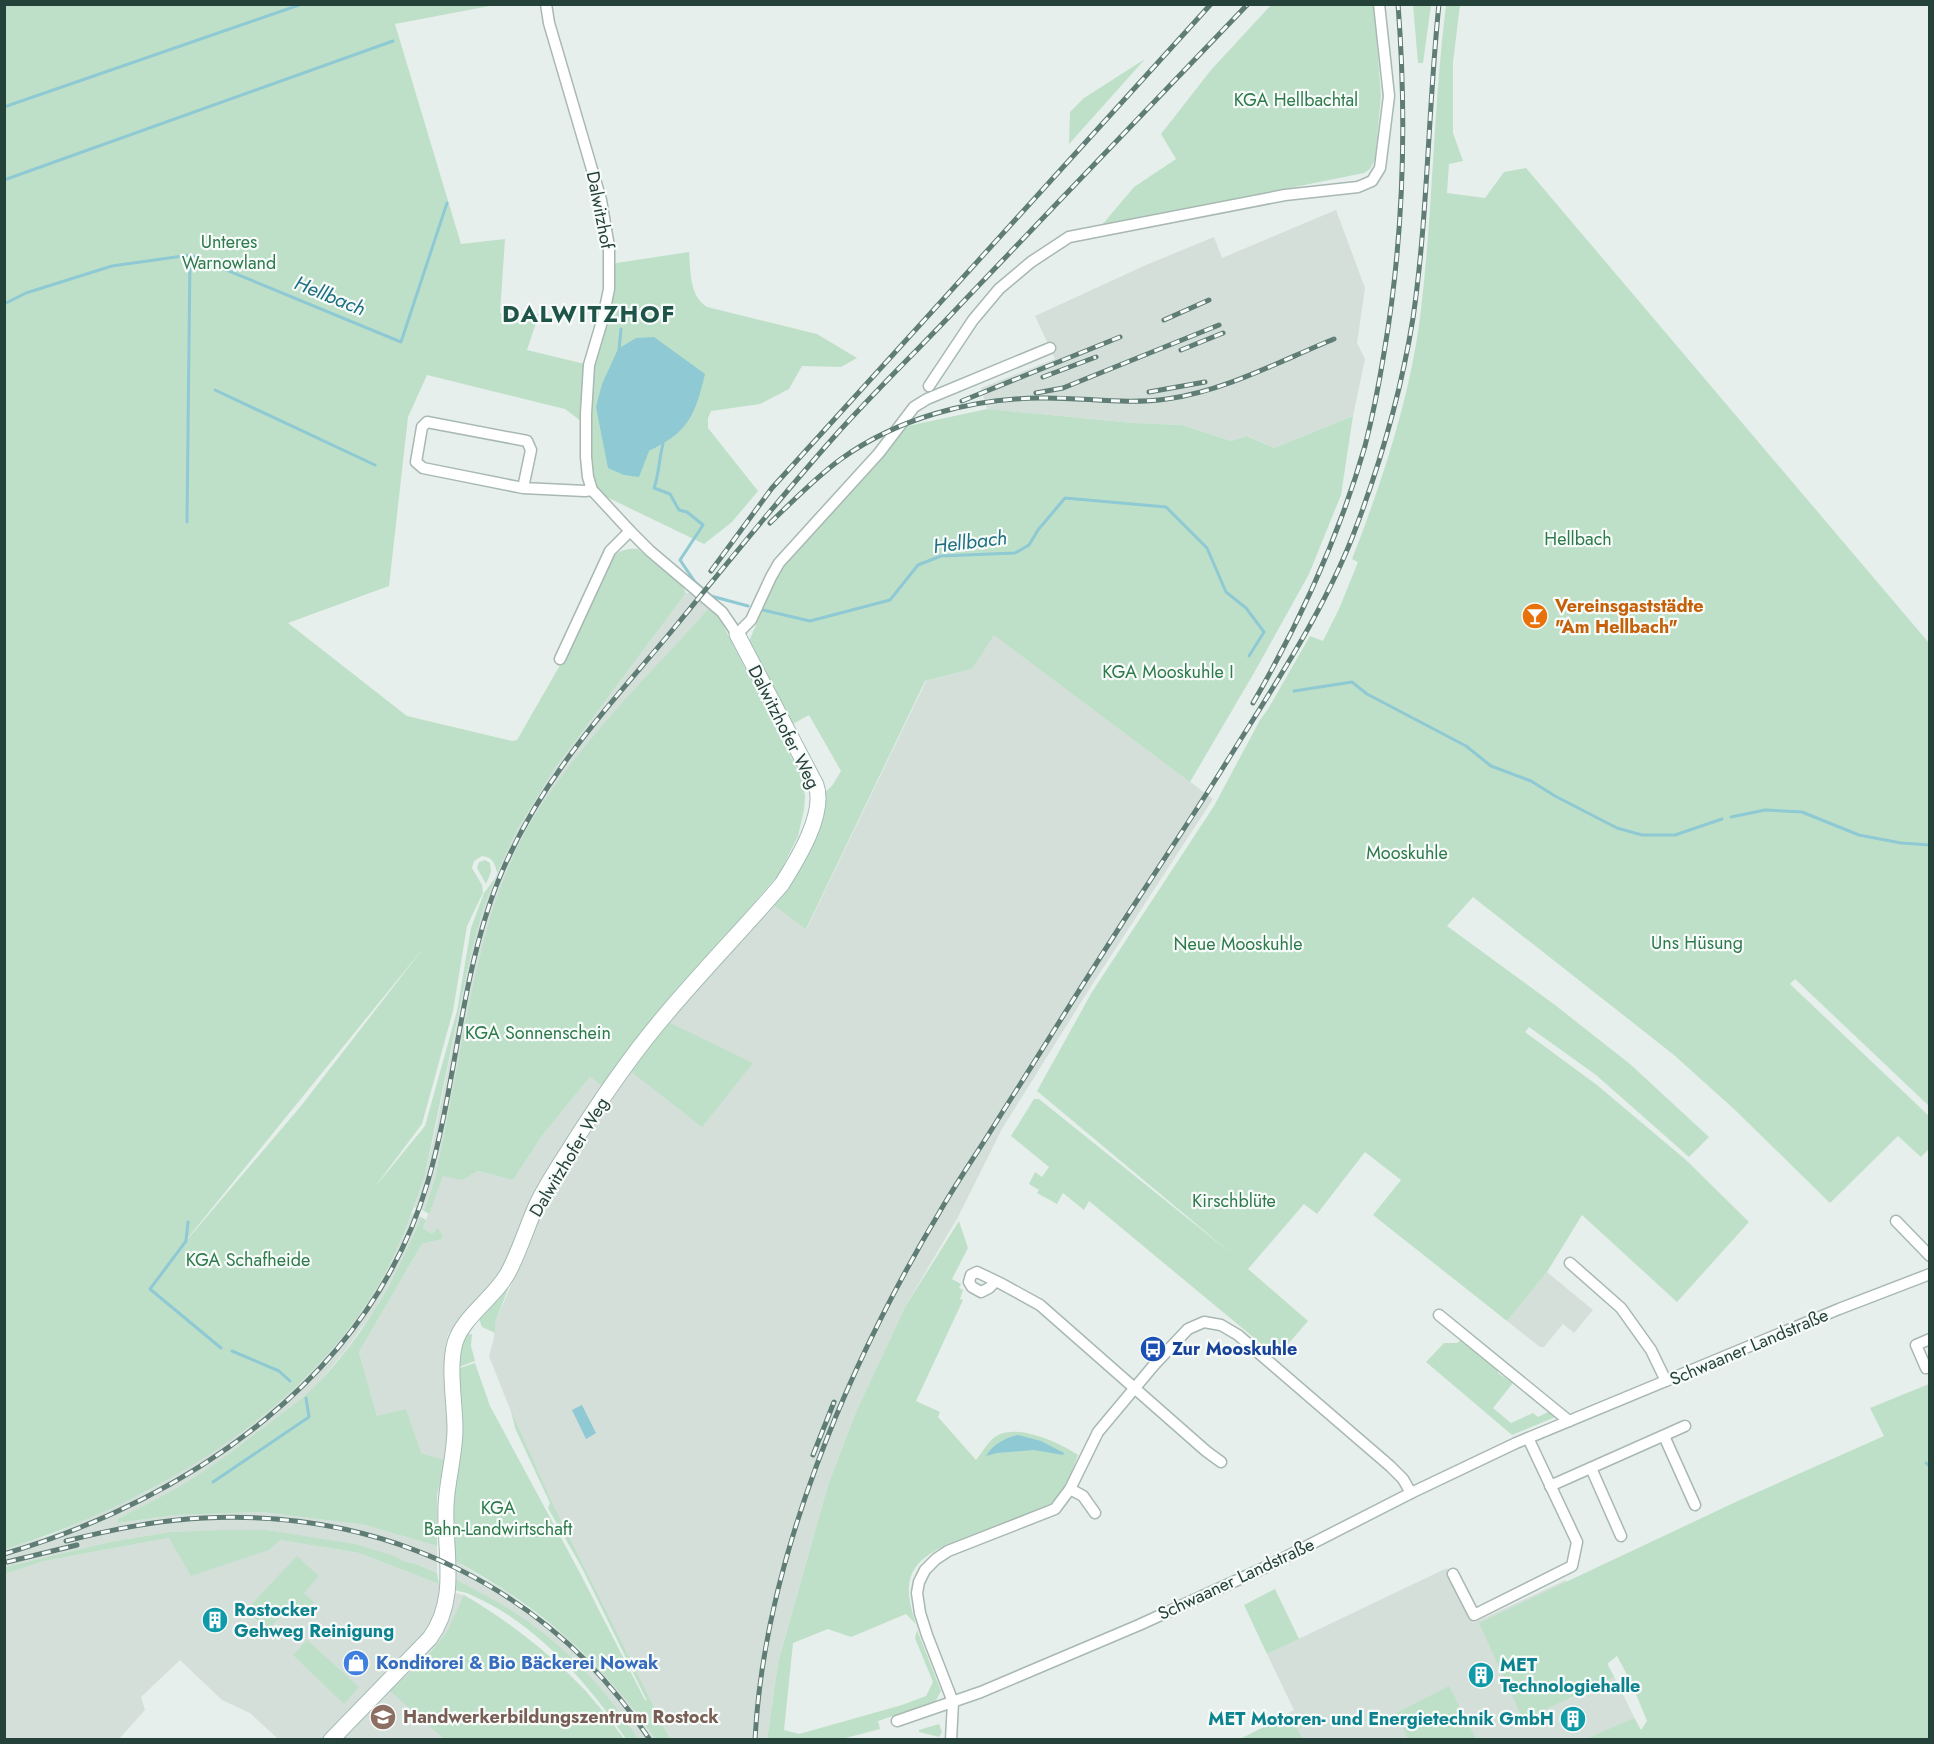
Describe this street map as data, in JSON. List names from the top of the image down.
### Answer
{
  "streets": {
    "street": ["Dalwitzhof", "Dalwitzhofer Weg", "Schwaaner Landstraße"]
  },
  "districts": ["DALWITZHOF"],
  "water": ["Hellbach"],
  "parks": [
    "KGA Hellbachtal",
    "Unteres Warnowland",
    "Hellbach",
    "KGA Mooskuhle I",
    "Mooskuhle",
    "Uns Hüsung",
    "Neue Mooskuhle",
    "KGA Sonnenschein",
    "Kirschblüte",
    "KGA Schafheide",
    "KGA Bahn-Landwirtschaft"
  ],
  "places": {
    "bar": ["Vereinsgaststädte \"Am Hellbach\""],
    "bus stop": ["Zur Mooskuhle"],
    "building": ["Rostocker Gehweg Reinigung", "MET Technologiehalle", "MET Motoren- und Energietechnik GmbH"],
    "shop": ["Konditorei & Bio Bäckerei Nowak"],
    "school or university": ["Handwerkerbildungszentrum Rostock"]
  }
}
